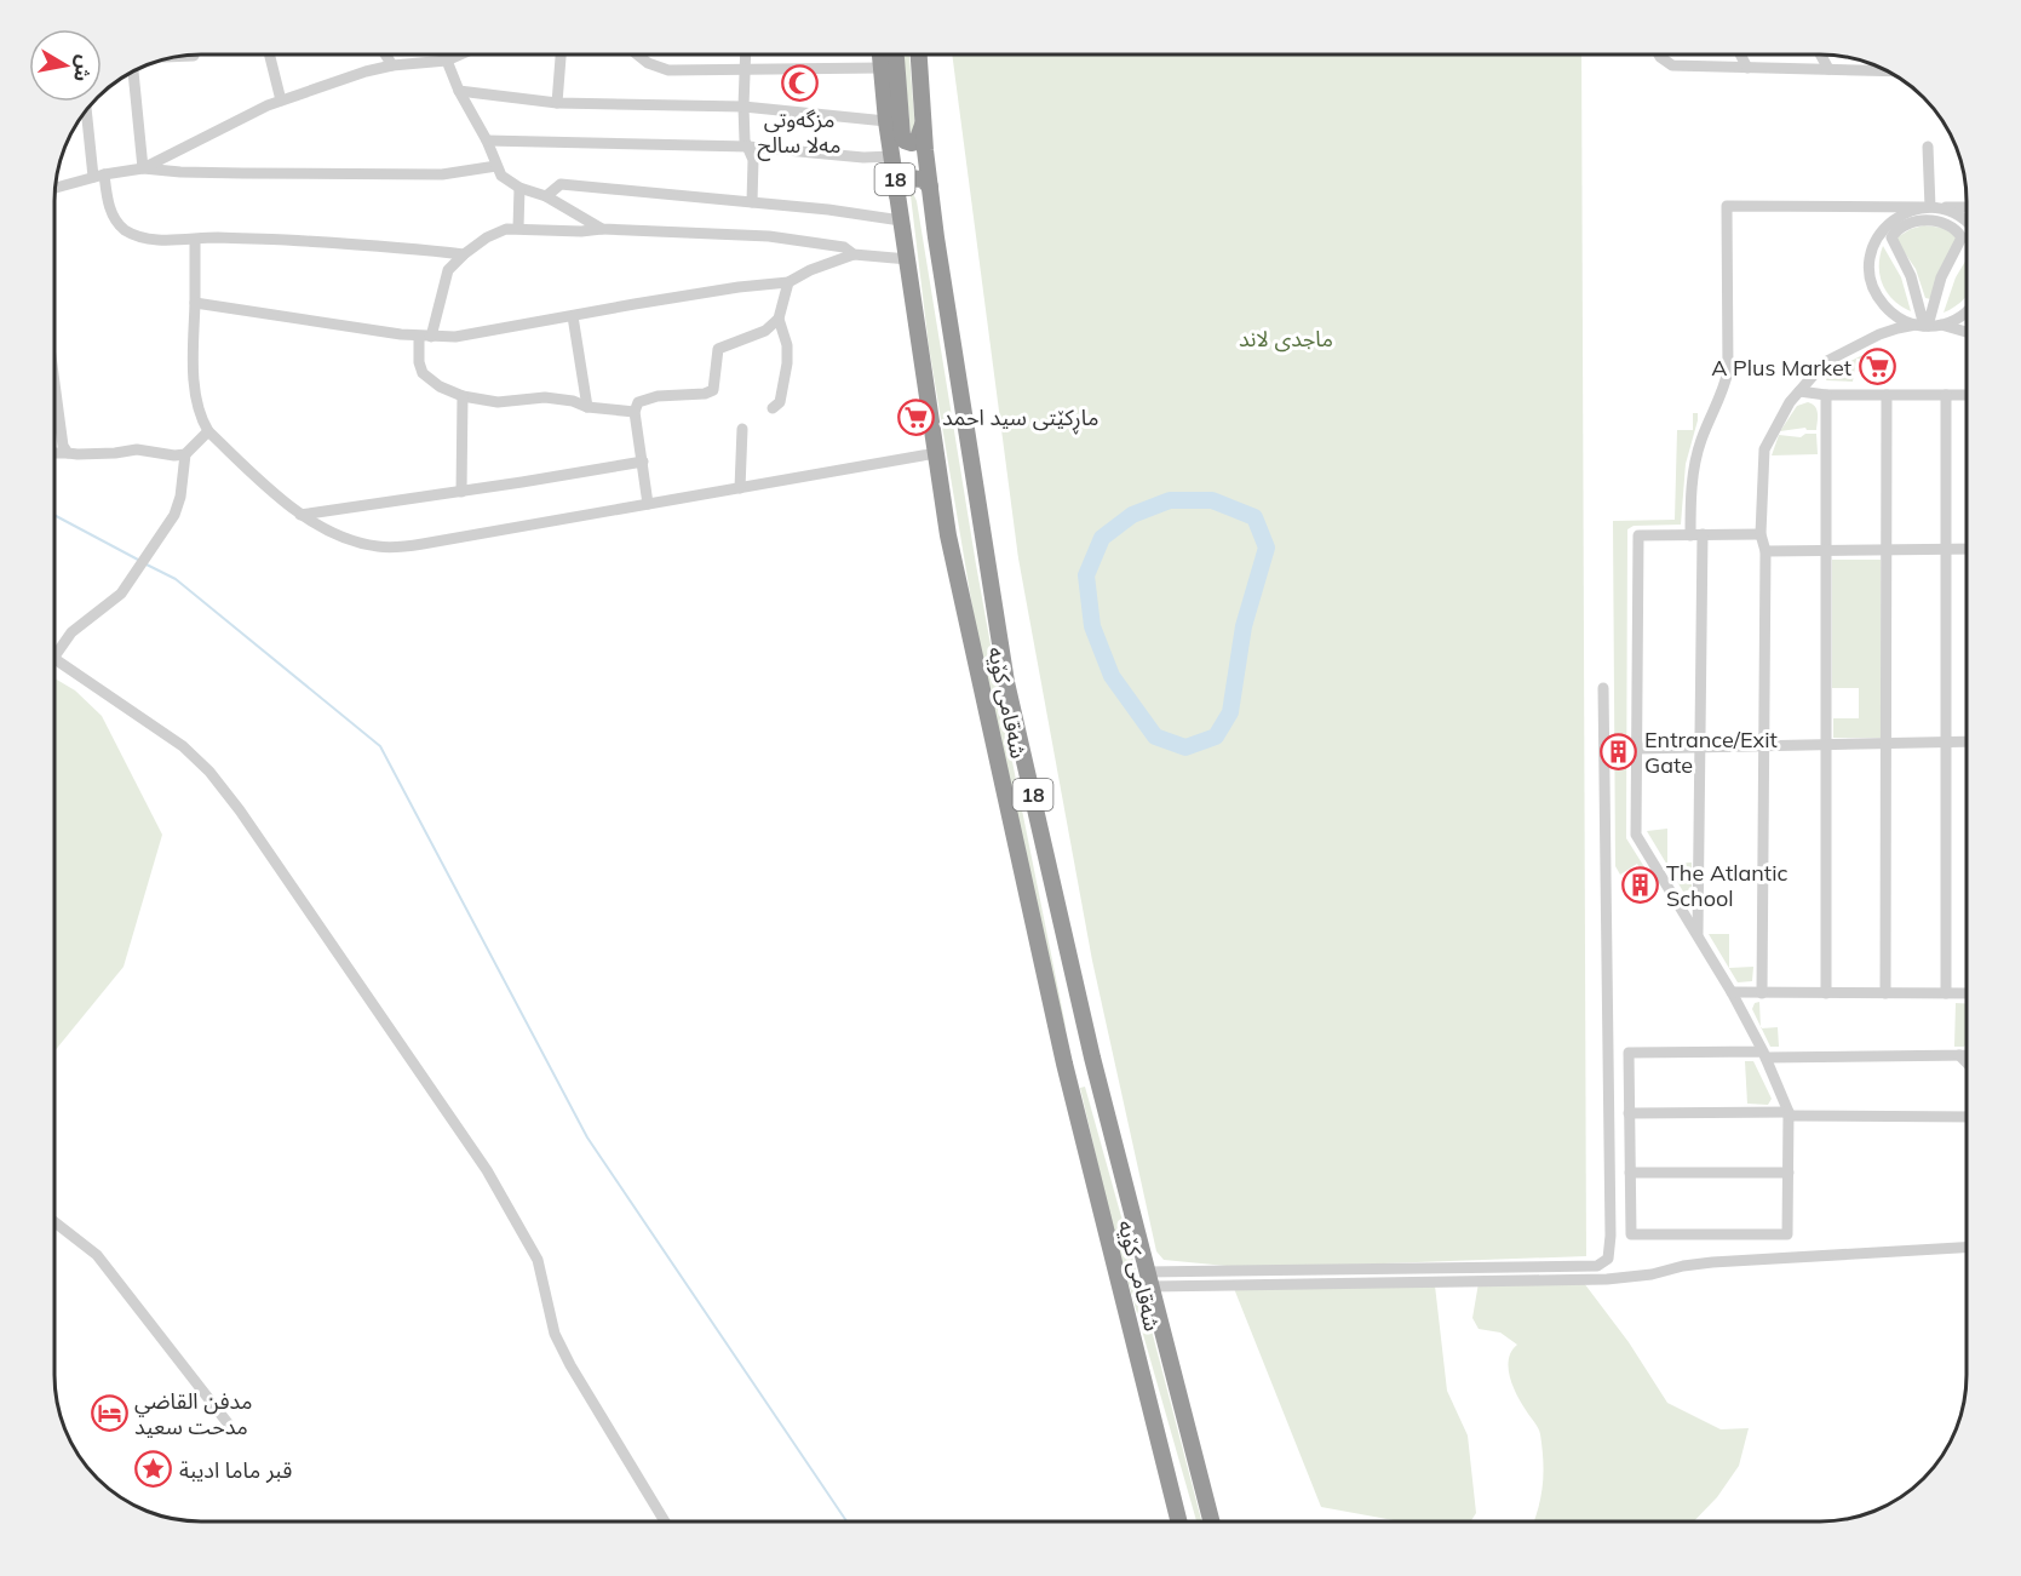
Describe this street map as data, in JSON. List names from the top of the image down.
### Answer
{
  "streets": {
    "highway": ["18", "شەقامی کۆیە"]
  },
  "parks": ["ماجدی لاند"],
  "places": {
    "mosque": ["مزگەوتی مەلا سالح"],
    "supermarket": ["A Plus Market", "ماڕکێتی سید احمد"],
    "building": ["Entrance/Exit Gate", "The Atlantic School"],
    "hotel": ["مدفن القاضي مدحت سعيد"],
    "place": ["قبر ماما اديبة"]
  },
  "north": "right"
}
